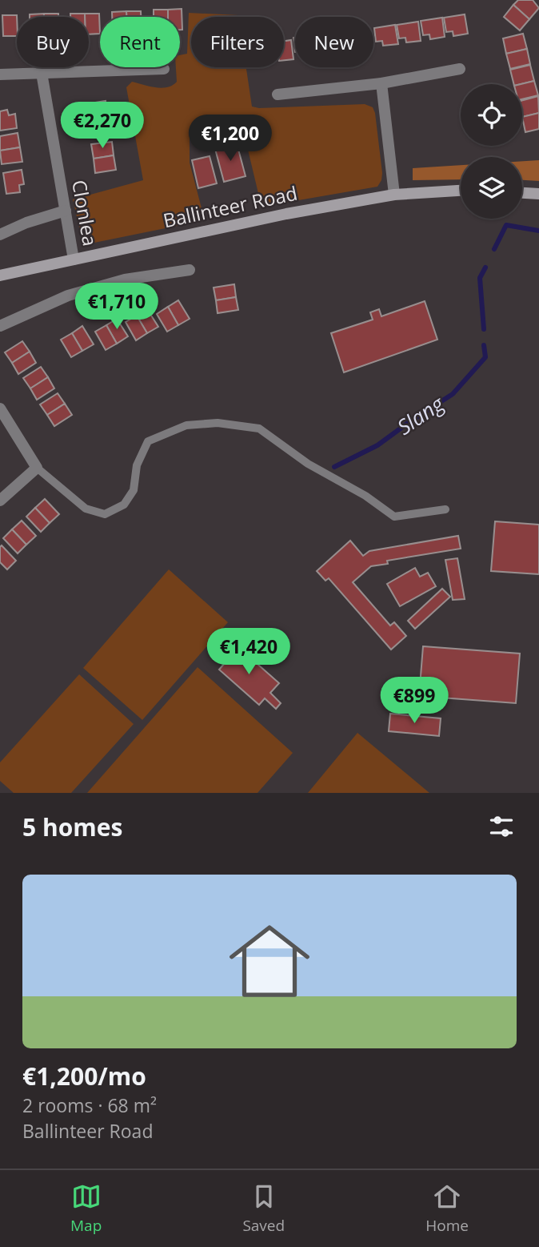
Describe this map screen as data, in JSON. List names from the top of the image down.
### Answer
{
  "streets": {
    "main road": ["Ballinteer Road"],
    "street": ["Clonlea"]
  },
  "crossings": [
    ["Ballinteer Road", "Clonlea"]
  ],
  "water": ["Slang"],
  "page": {
    "chip": [
      "Buy",
      "Rent",
      "Filters",
      "New"
    ],
    "price": [
      "€2,270",
      "€1,200",
      "€1,710",
      "€1,420",
      "€899"
    ],
    "heading": "5 homes",
    "list": [
      {
        "name": "€1,200/mo",
        "note": "2 rooms · 68 m² · Ballinteer Road"
      }
    ],
    "tabs": ["Map", "Saved", "Home"]
  }
}
